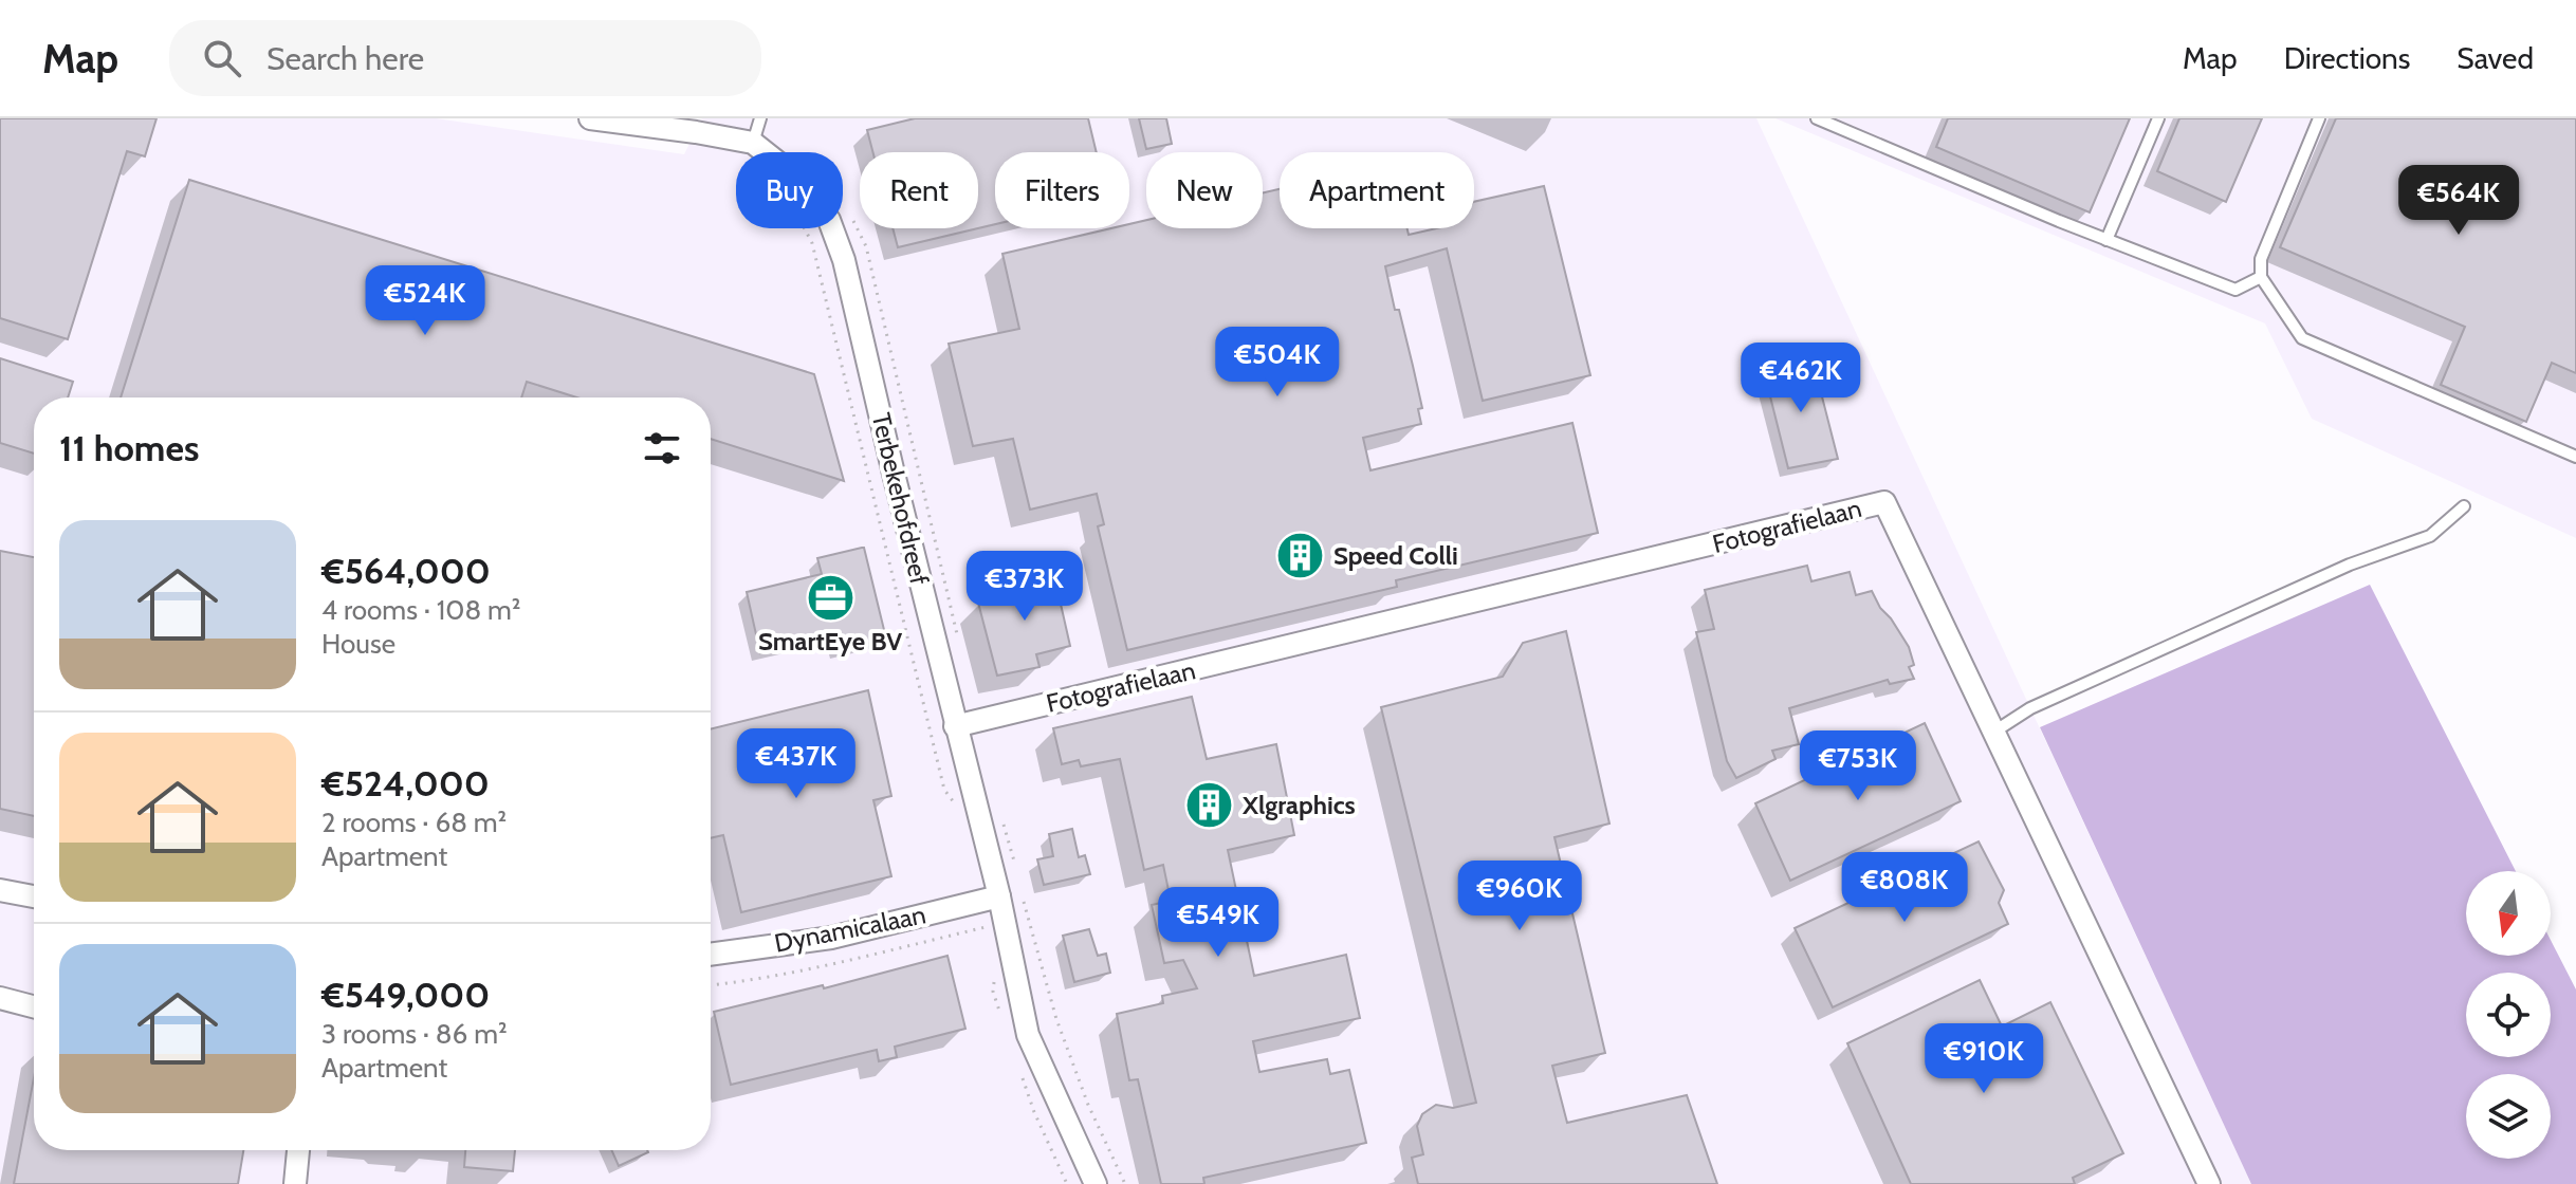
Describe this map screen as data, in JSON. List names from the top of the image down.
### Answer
{
  "streets": {
    "street": ["Terbekehofdreef", "Fotografielaan", "Dynamicalaan"]
  },
  "crossings": [
    ["Terbekehofdreef", "Fotografielaan"],
    ["Terbekehofdreef", "Dynamicalaan"]
  ],
  "places": {
    "building": ["Speed Colli", "Xlgraphics"],
    "office": ["SmartEye BV"]
  },
  "north": "bottom",
  "page": {
    "header": "Map",
    "search": "Search here",
    "nav": ["Map", "Directions", "Saved"],
    "chip": [
      "Buy",
      "Rent",
      "Filters",
      "New",
      "Apartment"
    ],
    "price": [
      "€564K",
      "€524K",
      "€504K",
      "€462K",
      "€373K",
      "€437K",
      "€753K",
      "€808K",
      "€960K",
      "€549K",
      "€910K"
    ],
    "heading": "11 homes",
    "list": [
      {
        "name": "€564,000",
        "note": "4 rooms · 108 m² · House"
      },
      {
        "name": "€524,000",
        "note": "2 rooms · 68 m² · Apartment"
      },
      {
        "name": "€549,000",
        "note": "3 rooms · 86 m² · Apartment"
      }
    ]
  }
}
